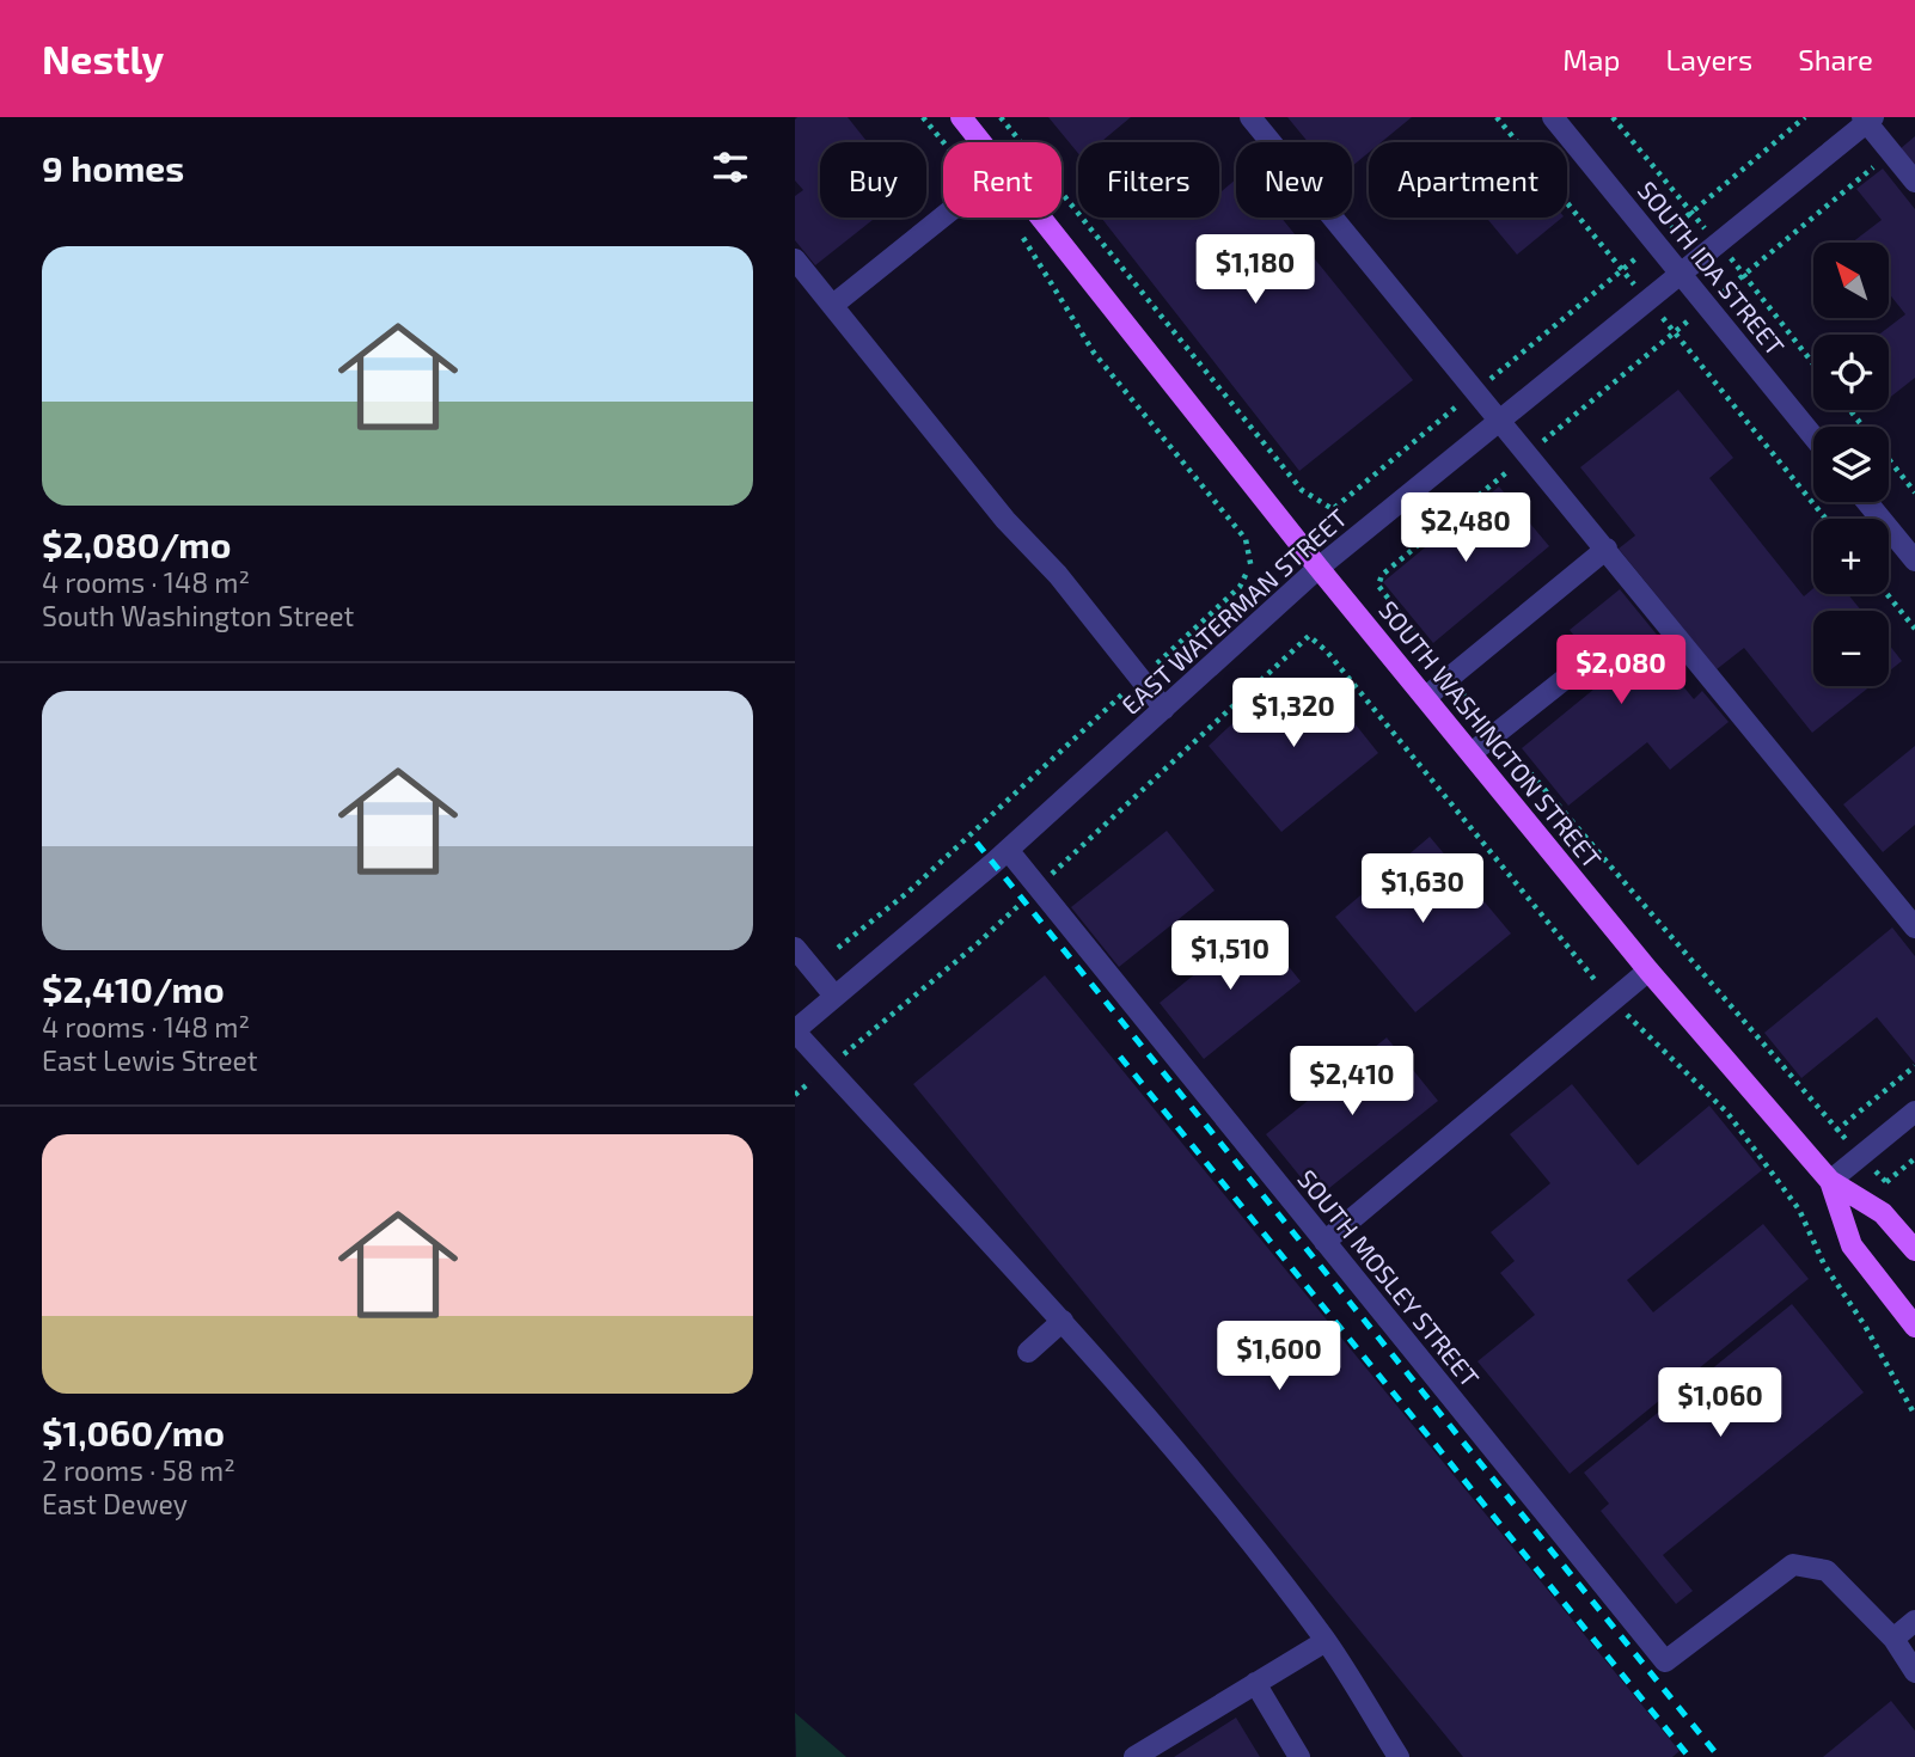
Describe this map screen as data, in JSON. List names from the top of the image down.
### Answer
{
  "streets": {
    "main road": ["SOUTH WASHINGTON STREET"],
    "street": ["SOUTH IDA STREET", "EAST WATERMAN STREET", "SOUTH MOSLEY STREET"]
  },
  "crossings": [
    ["SOUTH IDA STREET", "EAST WATERMAN STREET"],
    ["EAST WATERMAN STREET", "SOUTH WASHINGTON STREET"],
    ["EAST WATERMAN STREET", "SOUTH MOSLEY STREET"]
  ],
  "north": "top left",
  "page": {
    "header": "Nestly",
    "nav": ["Map", "Layers", "Share"],
    "heading": "9 homes",
    "chip": [
      "Buy",
      "Rent",
      "Filters",
      "New",
      "Apartment"
    ],
    "list": [
      {
        "name": "$2,080/mo",
        "note": "4 rooms · 148 m² · South Washington Street"
      },
      {
        "name": "$2,410/mo",
        "note": "4 rooms · 148 m² · East Lewis Street"
      },
      {
        "name": "$1,060/mo",
        "note": "2 rooms · 58 m² · East Dewey"
      }
    ],
    "price": [
      "$1,180",
      "$2,480",
      "$2,080",
      "$1,320",
      "$1,630",
      "$1,510",
      "$2,410",
      "$1,600",
      "$1,060"
    ],
    "map_buttons": ["+", "−"]
  }
}
